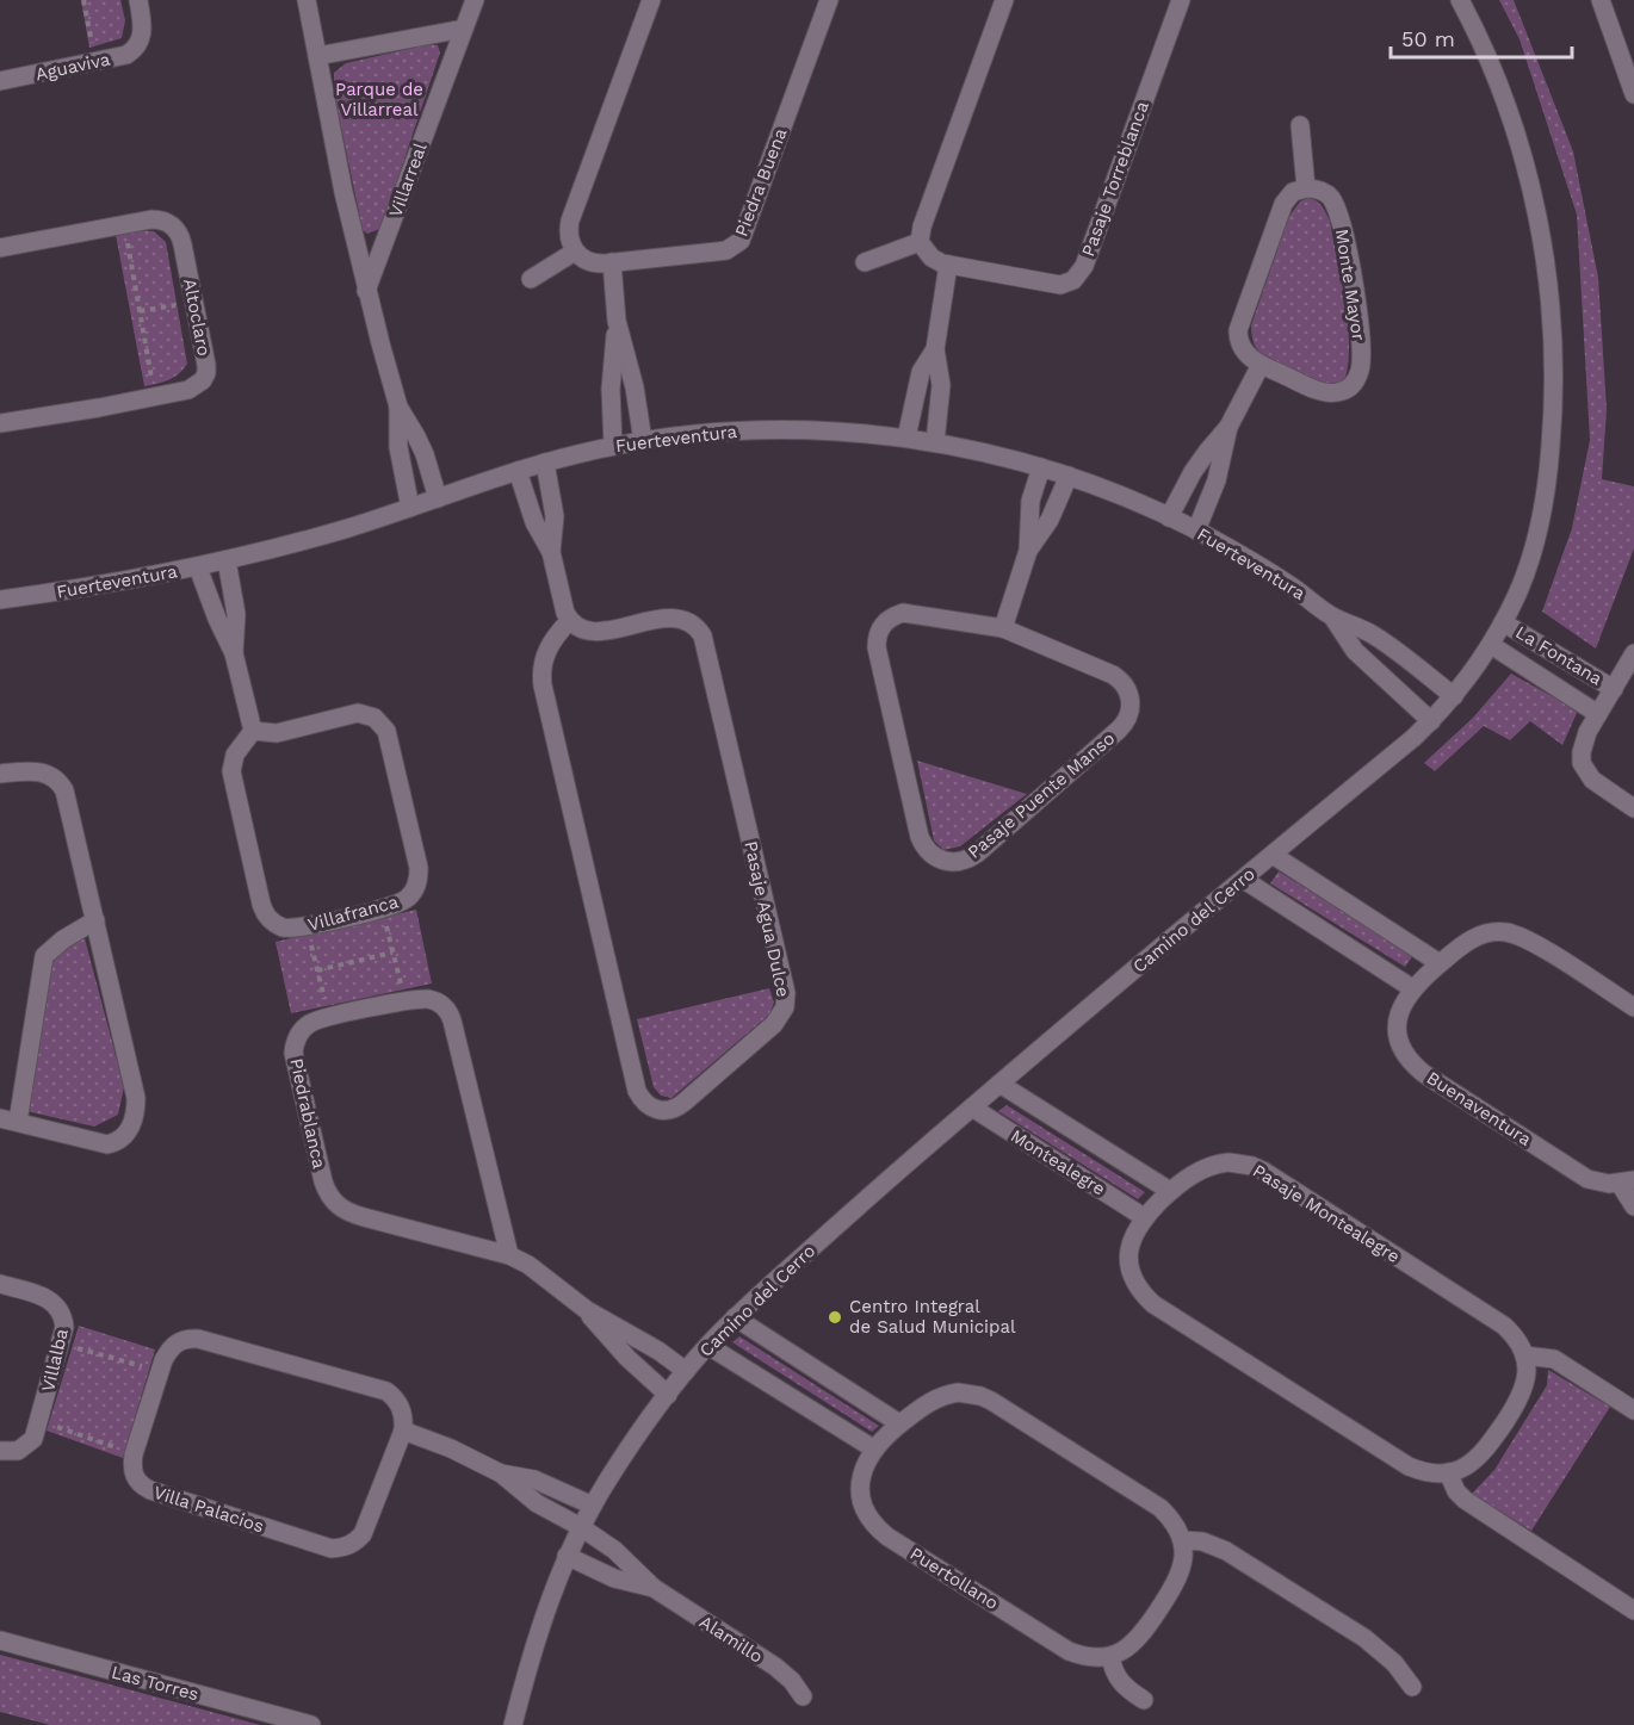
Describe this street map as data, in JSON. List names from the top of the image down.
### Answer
{
  "streets": {
    "street": [
      "Aguaviva",
      "Pasaje Torreblanca",
      "Villarreal",
      "Piedra Buena",
      "Monte Mayor",
      "Altoclaro",
      "Fuerteventura",
      "La Fontana",
      "Pasaje Puente Manso",
      "Villafranca",
      "Pasaje Agua Dulce",
      "Camino del Cerro",
      "Buenaventura",
      "Piedrablanca",
      "Montealegre",
      "Pasaje Montealegre",
      "Villalba",
      "Villa Palacios",
      "Puertollano",
      "Alamillo",
      "Las Torres"
    ]
  },
  "crossings": [
    ["Fuerteventura", "Camino del Cerro"],
    ["La Fontana", "Camino del Cerro"],
    ["Camino del Cerro", "Piedrablanca"],
    ["Camino del Cerro", "Montealegre"],
    ["Camino del Cerro", "Alamillo"],
    ["Montealegre", "Pasaje Montealegre"]
  ],
  "parks": ["Parque de Villarreal"],
  "places": ["Centro Integral de Salud Municipal"],
  "scale_bar": "50 m"
}
